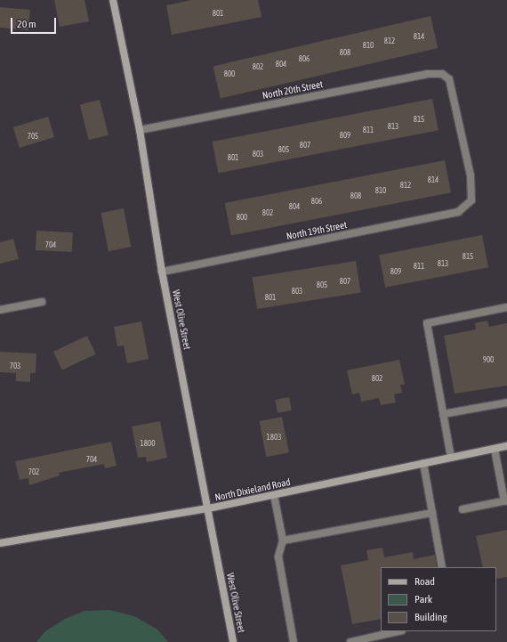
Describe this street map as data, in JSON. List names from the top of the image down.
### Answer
{
  "streets": {
    "main road": ["West Olive Street", "North Dixieland Road"],
    "street": ["North 20th Street", "North 19th Street"]
  },
  "crossings": [
    ["North 20th Street", "North 19th Street"],
    ["North 20th Street", "West Olive Street"],
    ["North 19th Street", "West Olive Street"],
    ["West Olive Street", "North Dixieland Road"]
  ],
  "house_numbers": [
    "801",
    "814",
    "812",
    "810",
    "808",
    "806",
    "804",
    "802",
    "800",
    "815",
    "813",
    "811",
    "809",
    "705",
    "807",
    "805",
    "803",
    "801",
    "814",
    "812",
    "810",
    "808",
    "806",
    "804",
    "802",
    "800",
    "704",
    "815",
    "813",
    "811",
    "809",
    "807",
    "805",
    "803",
    "801",
    "900",
    "703",
    "802",
    "1803",
    "1800",
    "704",
    "702"
  ],
  "legend": ["Road", "Park", "Building"],
  "scale_bar": "20 m"
}
